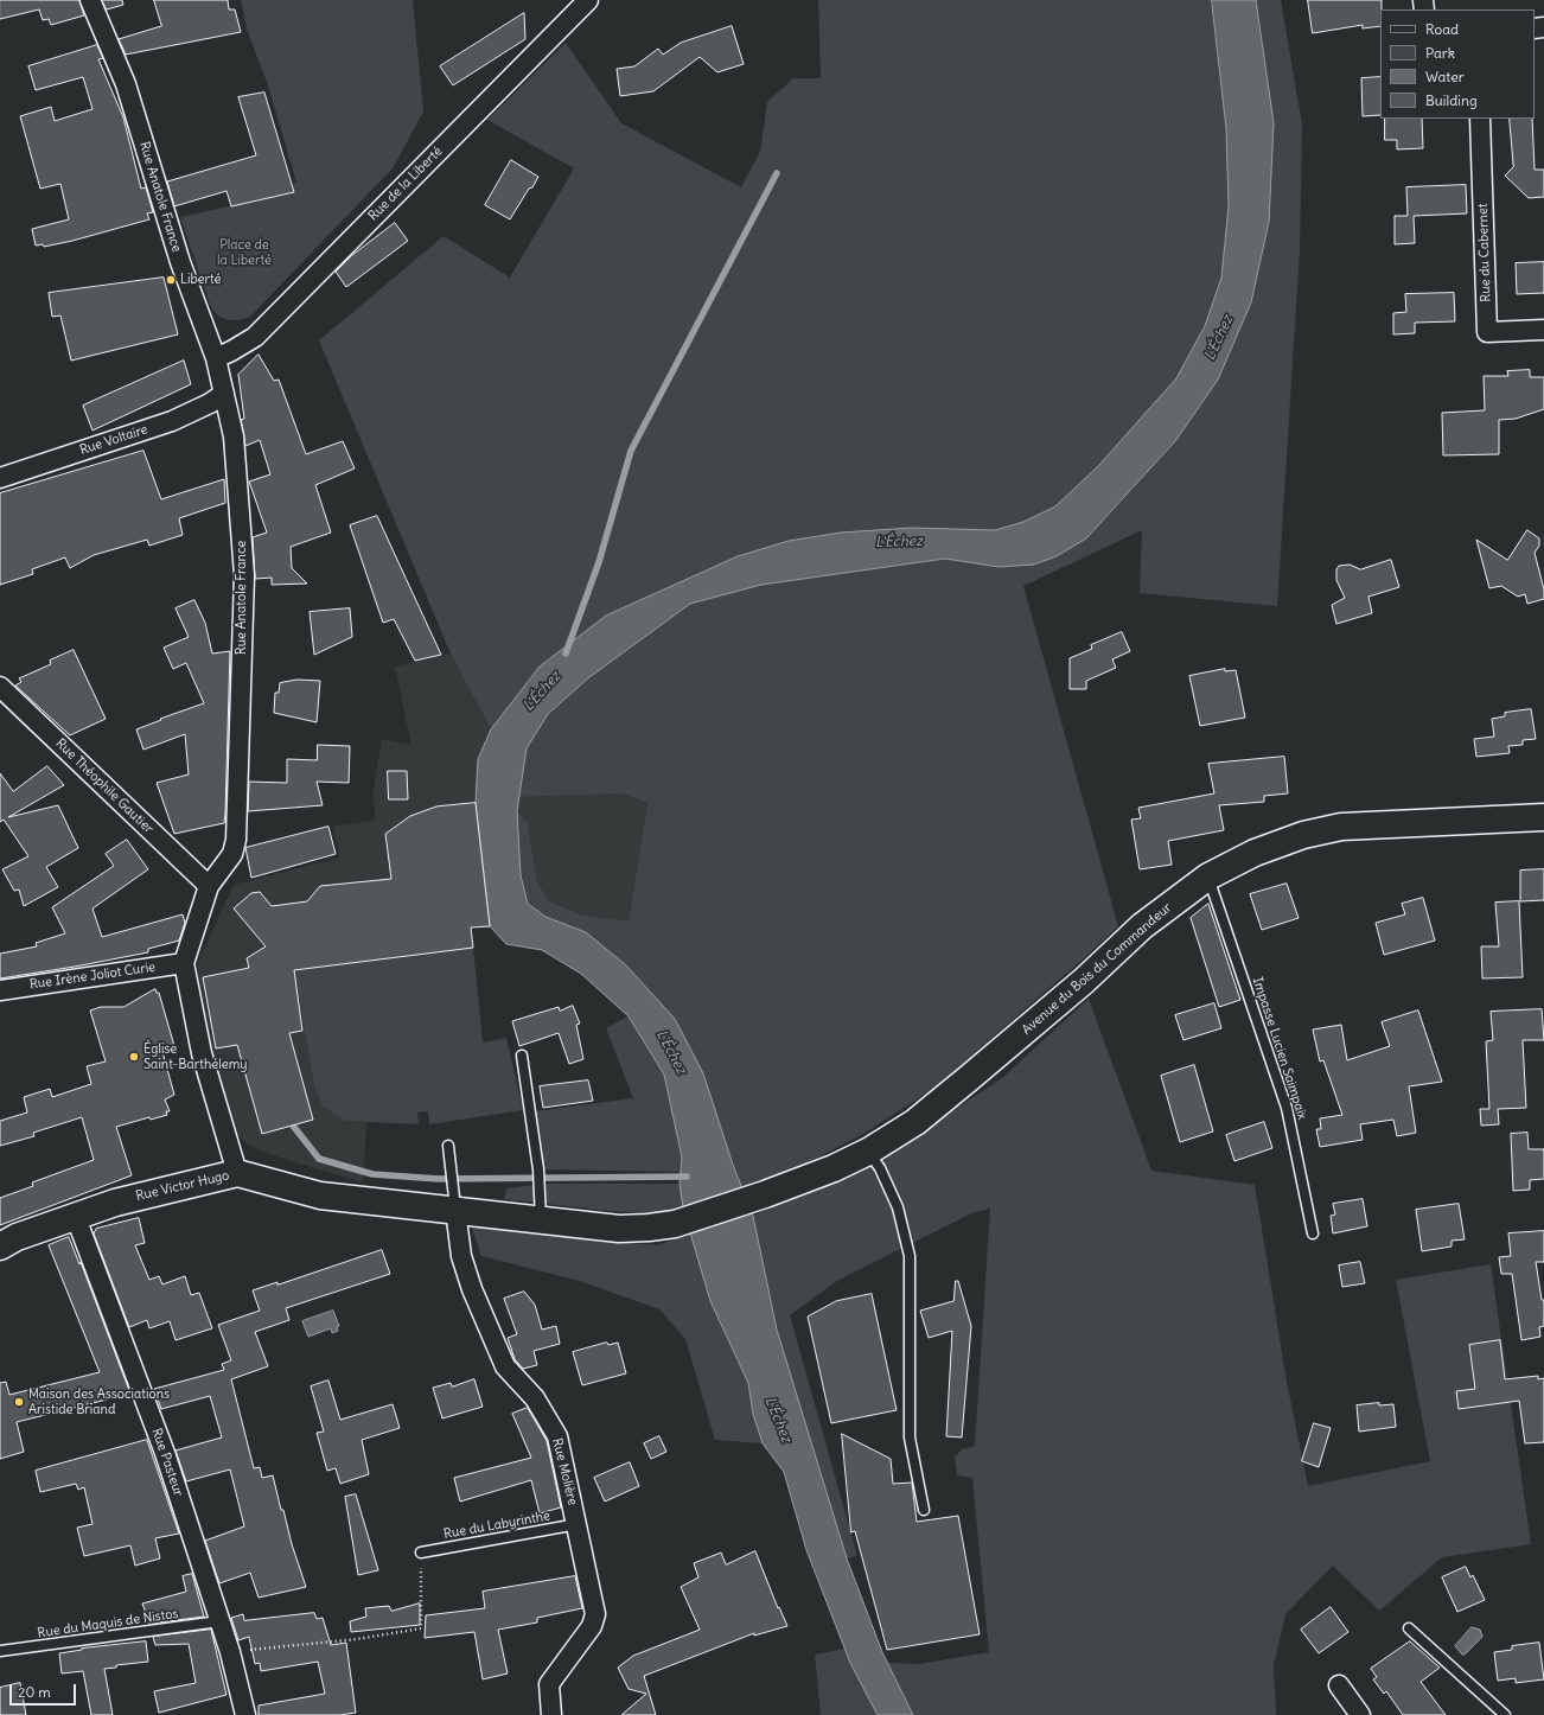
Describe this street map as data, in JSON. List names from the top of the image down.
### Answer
{
  "streets": {
    "main road": ["Avenue du Bois du Commandeur", "Rue Victor Hugo"],
    "street": [
      "Rue de la Liberté",
      "Rue Anatole France",
      "Rue du Cabernet",
      "Rue Voltaire",
      "Rue Théophile Gautier",
      "Rue Irène Joliot Curie",
      "Rue Pasteur",
      "Rue Molière"
    ],
    "lane": ["Impasse Lucien Saimpaix", "Rue du Labyrinthe", "Rue du Maquis de Nistos"]
  },
  "crossings": [
    ["Rue de la Liberté", "Rue Anatole France"],
    ["Rue Anatole France", "Rue Voltaire"],
    ["Rue Anatole France", "Rue Théophile Gautier"],
    ["Rue Anatole France", "Rue Irène Joliot Curie"],
    ["Rue Anatole France", "Rue Victor Hugo"],
    ["Avenue du Bois du Commandeur", "Impasse Lucien Saimpaix"],
    ["Avenue du Bois du Commandeur", "Rue Victor Hugo"],
    ["Rue Victor Hugo", "Rue Pasteur"],
    ["Rue Victor Hugo", "Rue Molière"],
    ["Rue Pasteur", "Rue du Maquis de Nistos"],
    ["Rue Molière", "Rue du Labyrinthe"]
  ],
  "water": ["L'Échez"],
  "parks": ["Place de la Liberté"],
  "places": ["Liberté", "Église Saint-Barthélemy", "Maison des Associations Aristide Briand"],
  "legend": [
    "Road",
    "Park",
    "Water",
    "Building"
  ],
  "scale_bar": "20 m"
}
